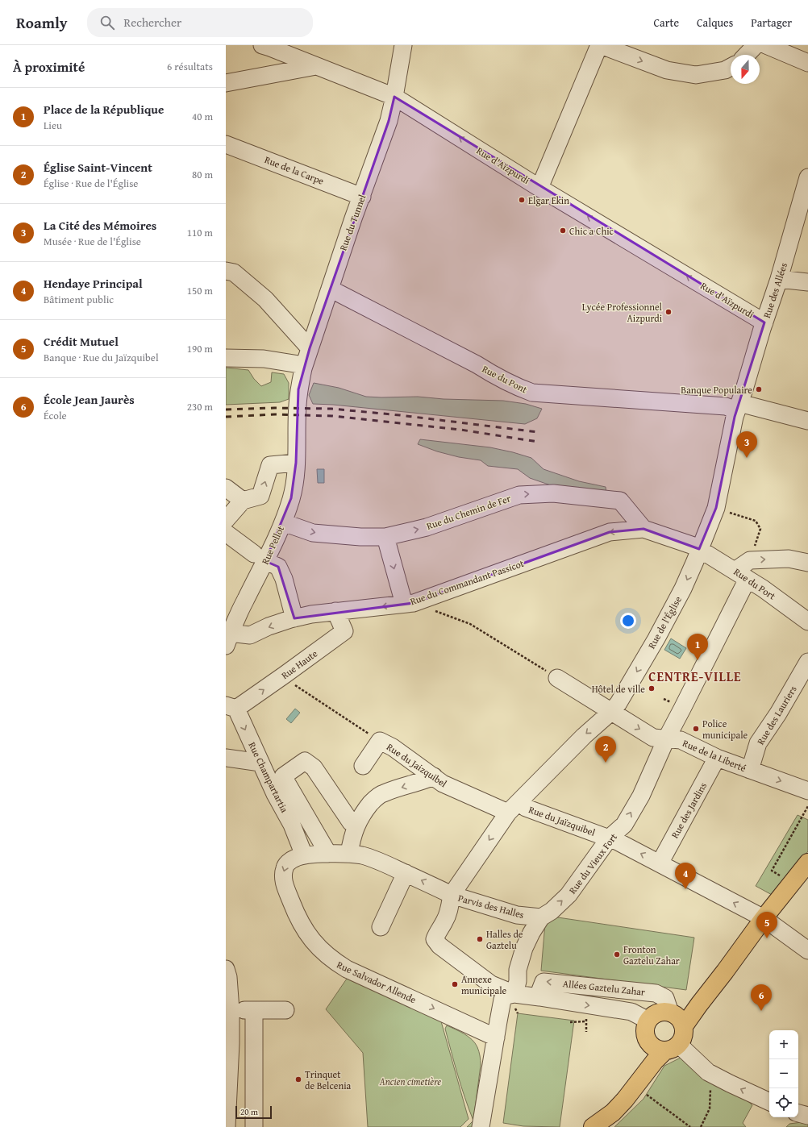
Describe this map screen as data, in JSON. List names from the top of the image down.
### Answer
{
  "streets": {
    "street": [
      "Rue d'Aïzpurdi",
      "Rue de la Carpe",
      "Rue du Tunnel",
      "Rue des Allées",
      "Rue du Pont",
      "Rue du Chemin de Fer",
      "Rue Pellot",
      "Rue du Commandant Passicot",
      "Rue du Port",
      "Rue de l'Église",
      "Rue Haute",
      "Rue des Lauriers",
      "Rue de la Liberté",
      "Rue du Jaizquibel",
      "Rue Champartartia",
      "Rue des Jardins",
      "Rue du Jaïzquibel",
      "Rue du Vieux Fort",
      "Parvis des Halles",
      "Rue Salvador Allende",
      "Allées Gaztelu Zahar"
    ]
  },
  "crossings": [
    ["Rue d'Aïzpurdi", "Rue du Tunnel"],
    ["Rue d'Aïzpurdi", "Rue des Allées"],
    ["Rue de la Carpe", "Rue du Tunnel"],
    ["Rue du Tunnel", "Rue du Pont"],
    ["Rue du Tunnel", "Rue Pellot"],
    ["Rue des Allées", "Rue du Pont"],
    ["Rue des Allées", "Rue de l'Église"],
    ["Rue du Pont", "Rue de l'Église"],
    ["Rue du Chemin de Fer", "Rue Pellot"],
    ["Rue du Chemin de Fer", "Rue du Commandant Passicot"],
    ["Rue Pellot", "Rue du Commandant Passicot"],
    ["Rue du Commandant Passicot", "Rue du Port"],
    ["Rue du Commandant Passicot", "Rue de l'Église"],
    ["Rue du Commandant Passicot", "Rue Haute"],
    ["Rue du Port", "Rue de l'Église"],
    ["Rue du Port", "Rue du Vieux Fort"],
    ["Rue de l'Église", "Rue de la Liberté"],
    ["Rue de l'Église", "Rue du Jaizquibel"],
    ["Rue de l'Église", "Rue du Jaïzquibel"],
    ["Rue Haute", "Rue Champartartia"],
    ["Rue des Lauriers", "Rue de la Liberté"],
    ["Rue de la Liberté", "Rue des Jardins"],
    ["Rue de la Liberté", "Rue du Vieux Fort"],
    ["Rue du Jaizquibel", "Rue du Jaïzquibel"],
    ["Rue Champartartia", "Rue Salvador Allende"],
    ["Rue des Jardins", "Rue du Jaïzquibel"],
    ["Rue du Jaïzquibel", "Rue du Vieux Fort"],
    ["Rue du Vieux Fort", "Parvis des Halles"],
    ["Rue du Vieux Fort", "Allées Gaztelu Zahar"],
    ["Parvis des Halles", "Rue Salvador Allende"],
    ["Parvis des Halles", "Allées Gaztelu Zahar"]
  ],
  "one_way": [
    "Rue d'Aïzpurdi",
    "Rue du Chemin de Fer",
    "Rue du Commandant Passicot",
    "Rue de l'Église",
    "Rue Haute",
    "Rue de la Liberté",
    "Rue Champartartia",
    "Rue du Jaïzquibel",
    "Rue du Vieux Fort"
  ],
  "districts": ["CENTRE-VILLE"],
  "parks": ["Ancien cimetière"],
  "places": [
    "Elgar Ekin",
    "Chic a Chic",
    "Lycée Professionnel Aizpurdi",
    "Banque Populaire",
    "Hôtel de ville",
    "Police municipale",
    "Halles de Gaztelu",
    "Fronton Gaztelu Zahar",
    "Annexe municipale",
    "Trinquet de Belcenia"
  ],
  "scale_bar": "20 m",
  "north": "bottom",
  "page": {
    "header": "Roamly",
    "search": "Rechercher",
    "nav": ["Carte", "Calques", "Partager"],
    "heading": ["À proximité", "6 résultats"],
    "list": [
      {
        "mark": "1",
        "name": "Place de la République",
        "note": "Lieu",
        "value": "40 m"
      },
      {
        "mark": "2",
        "name": "Église Saint-Vincent",
        "note": "Église · Rue de l'Église",
        "value": "80 m"
      },
      {
        "mark": "3",
        "name": "La Cité des Mémoires",
        "note": "Musée · Rue de l'Église",
        "value": "110 m"
      },
      {
        "mark": "4",
        "name": "Hendaye Principal",
        "note": "Bâtiment public",
        "value": "150 m"
      },
      {
        "mark": "5",
        "name": "Crédit Mutuel",
        "note": "Banque · Rue du Jaïzquibel",
        "value": "190 m"
      },
      {
        "mark": "6",
        "name": "École Jean Jaurès",
        "note": "École",
        "value": "230 m"
      }
    ],
    "pins": [
      "3",
      "1",
      "2",
      "4",
      "5",
      "6"
    ],
    "map_buttons": ["+", "−"],
    "scale": "20 m"
  }
}
